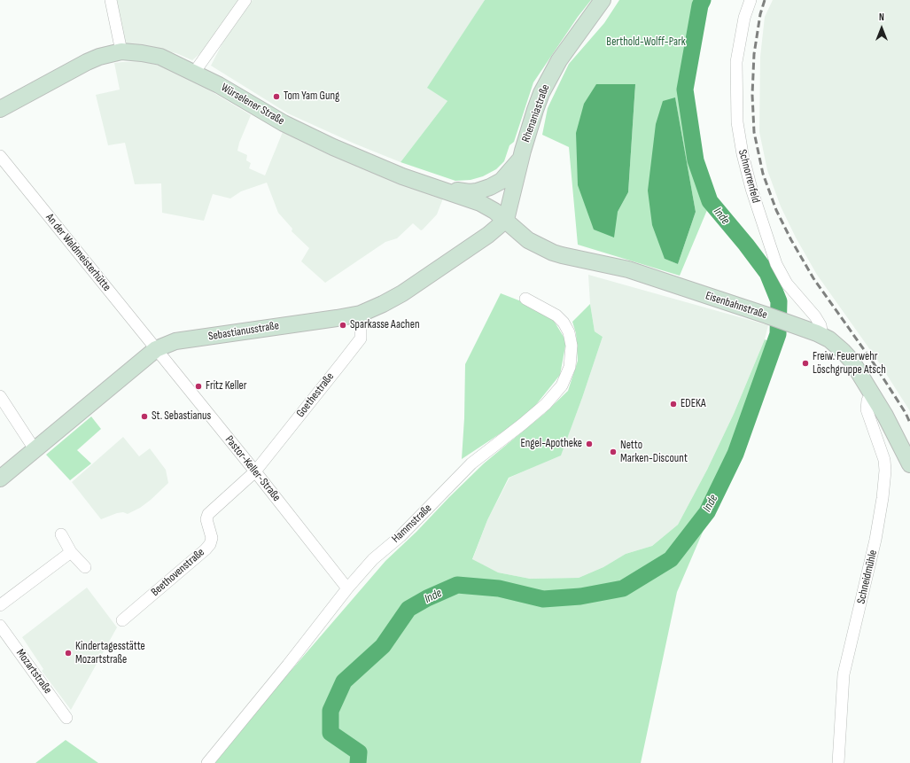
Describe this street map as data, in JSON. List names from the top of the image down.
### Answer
{
  "streets": {
    "main road": [
      "Würselener Straße",
      "Rhenaniastraße",
      "Eisenbahnstraße",
      "Sebastianusstraße"
    ],
    "street": [
      "Schnorrenfeld",
      "An der Waldmeisterhütte",
      "Goethestraße",
      "Pastor-Keller-Straße",
      "Hammstraße",
      "Beethovenstraße",
      "Schneidmühle",
      "Mozartstraße"
    ]
  },
  "crossings": [
    ["Würselener Straße", "Rhenaniastraße"],
    ["Würselener Straße", "Eisenbahnstraße"],
    ["Würselener Straße", "Sebastianusstraße"],
    ["Rhenaniastraße", "Eisenbahnstraße"],
    ["Rhenaniastraße", "Sebastianusstraße"],
    ["Schnorrenfeld", "Eisenbahnstraße"],
    ["An der Waldmeisterhütte", "Sebastianusstraße"],
    ["An der Waldmeisterhütte", "Pastor-Keller-Straße"],
    ["Eisenbahnstraße", "Sebastianusstraße"],
    ["Eisenbahnstraße", "Schneidmühle"],
    ["Sebastianusstraße", "Goethestraße"],
    ["Sebastianusstraße", "Pastor-Keller-Straße"],
    ["Goethestraße", "Pastor-Keller-Straße"],
    ["Goethestraße", "Beethovenstraße"],
    ["Pastor-Keller-Straße", "Hammstraße"],
    ["Pastor-Keller-Straße", "Beethovenstraße"]
  ],
  "water": ["Inde"],
  "parks": ["Berthold-Wolff-Park"],
  "places": [
    "Tom Yam Gung",
    "Sparkasse Aachen",
    "Freiw. Feuerwehr Löschgruppe Atsch",
    "Fritz Keller",
    "EDEKA",
    "St. Sebastianus",
    "Engel-Apotheke",
    "Netto Marken-Discount",
    "Kindertagesstätte Mozartstraße"
  ],
  "north": "top"
}
